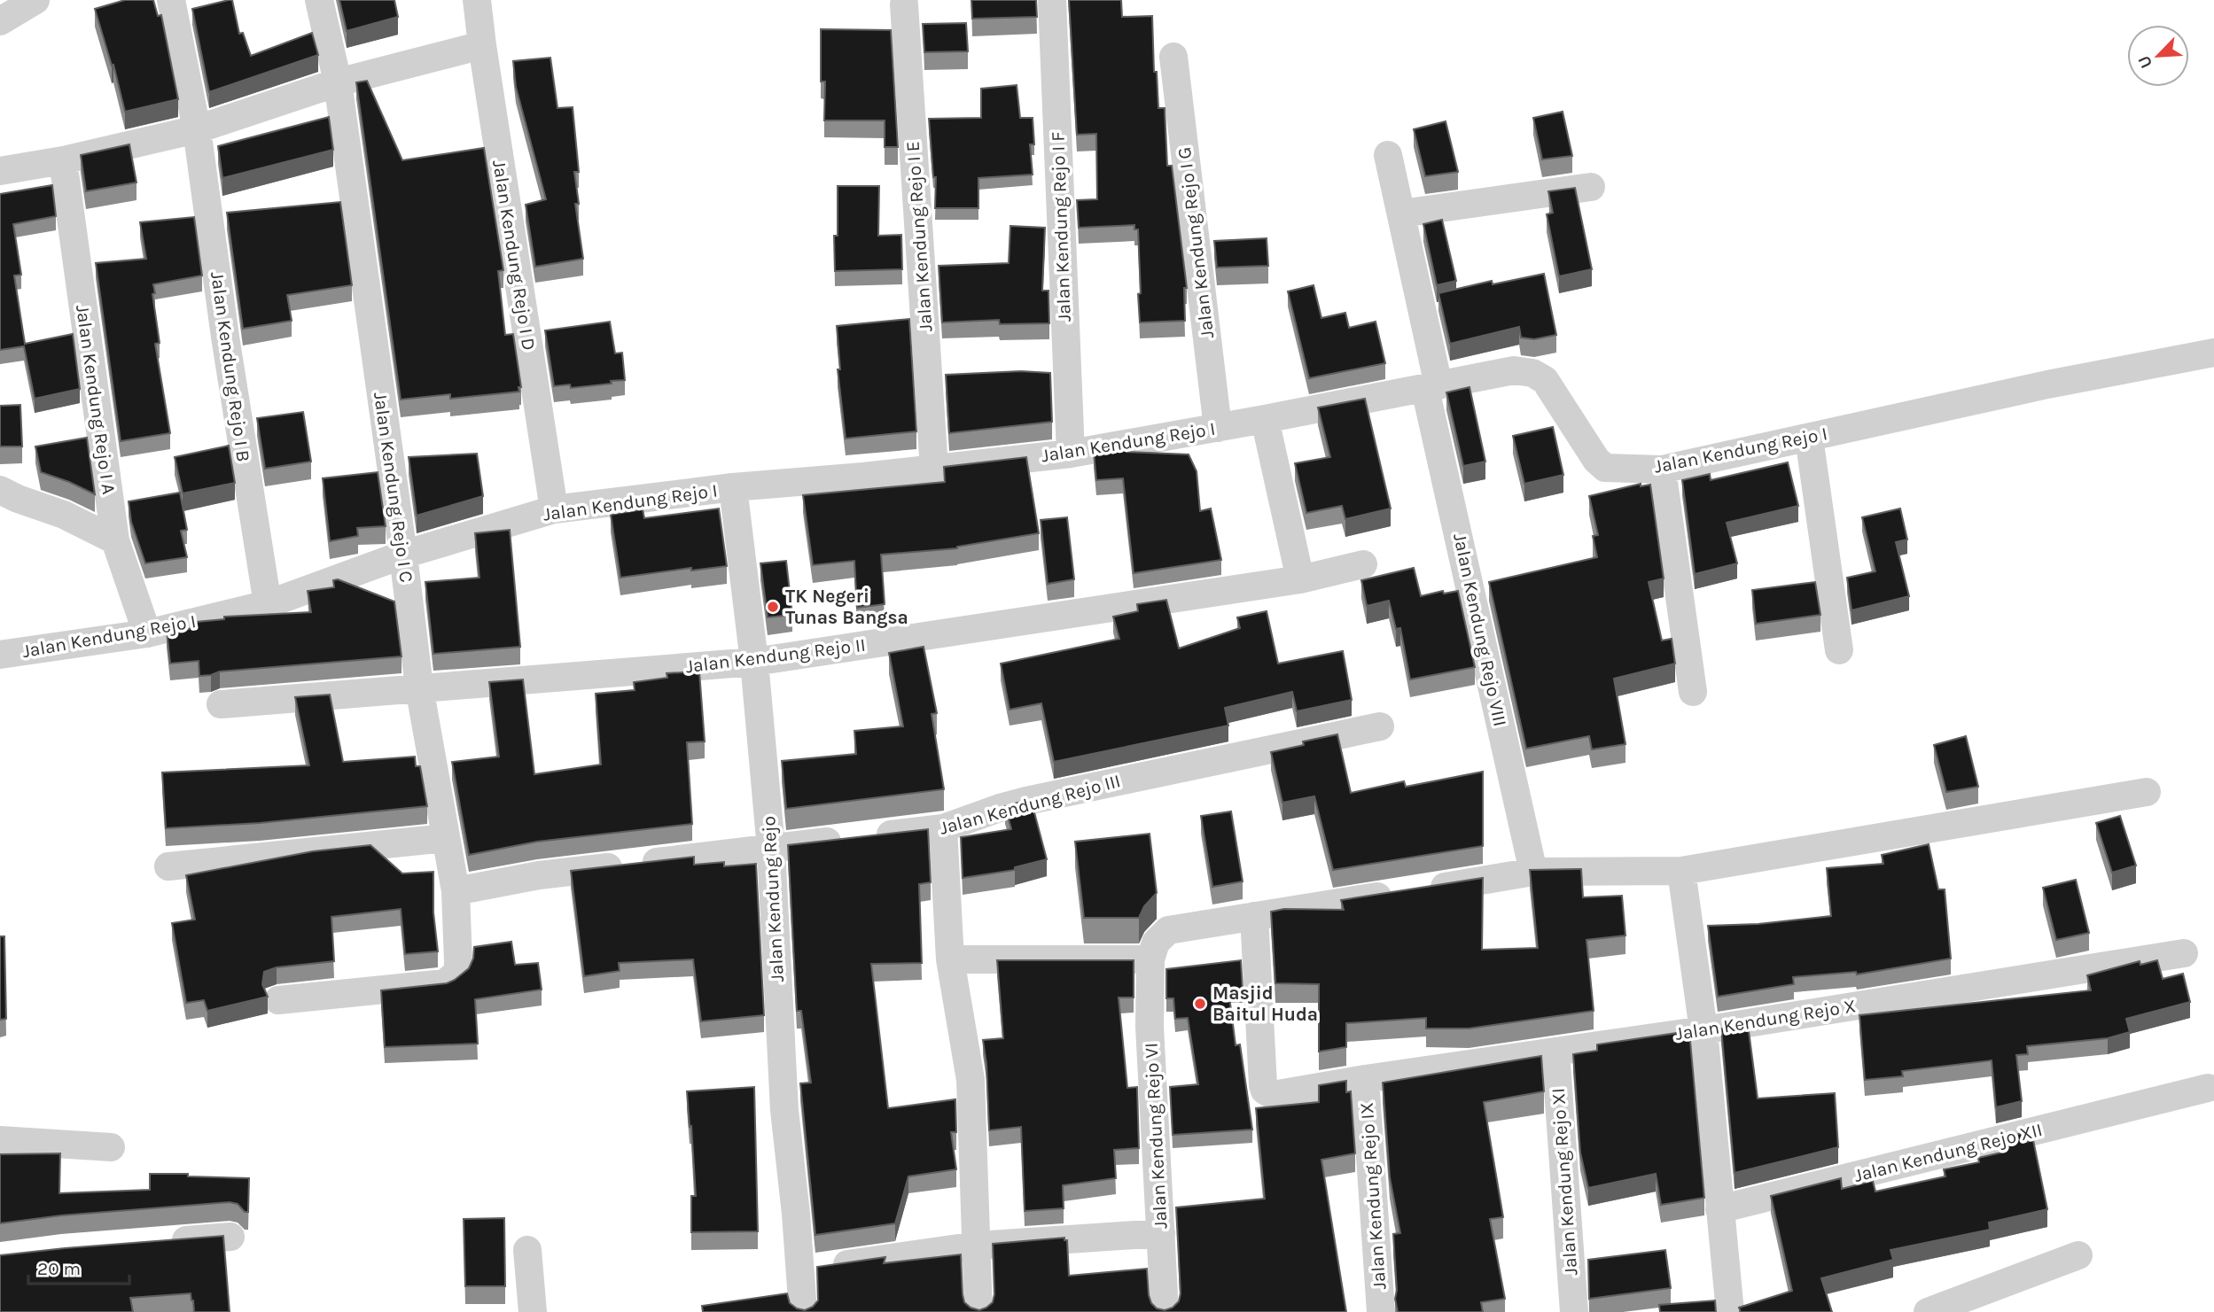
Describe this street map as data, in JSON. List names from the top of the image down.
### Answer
{
  "streets": {
    "street": [
      "Jalan Kendung Rejo I F",
      "Jalan Kendung Rejo I E",
      "Jalan Kendung Rejo I G",
      "Jalan Kendung Rejo I D",
      "Jalan Kendung Rejo I B",
      "Jalan Kendung Rejo I A",
      "Jalan Kendung Rejo I",
      "Jalan Kendung Rejo I C",
      "Jalan Kendung Rejo VIII",
      "Jalan Kendung Rejo II",
      "Jalan Kendung Rejo III",
      "Jalan Kendung Rejo",
      "Jalan Kendung Rejo X",
      "Jalan Kendung Rejo VI",
      "Jalan Kendung Rejo XII",
      "Jalan Kendung Rejo XI",
      "Jalan Kendung Rejo IX"
    ]
  },
  "crossings": [
    ["Jalan Kendung Rejo I F", "Jalan Kendung Rejo I"],
    ["Jalan Kendung Rejo I E", "Jalan Kendung Rejo I"],
    ["Jalan Kendung Rejo I G", "Jalan Kendung Rejo I"],
    ["Jalan Kendung Rejo I D", "Jalan Kendung Rejo I"],
    ["Jalan Kendung Rejo I B", "Jalan Kendung Rejo I"],
    ["Jalan Kendung Rejo I A", "Jalan Kendung Rejo I"],
    ["Jalan Kendung Rejo I", "Jalan Kendung Rejo I C"],
    ["Jalan Kendung Rejo I", "Jalan Kendung Rejo VIII"],
    ["Jalan Kendung Rejo I", "Jalan Kendung Rejo"],
    ["Jalan Kendung Rejo I C", "Jalan Kendung Rejo II"],
    ["Jalan Kendung Rejo I C", "Jalan Kendung Rejo III"],
    ["Jalan Kendung Rejo II", "Jalan Kendung Rejo"],
    ["Jalan Kendung Rejo III", "Jalan Kendung Rejo"],
    ["Jalan Kendung Rejo X", "Jalan Kendung Rejo XI"],
    ["Jalan Kendung Rejo X", "Jalan Kendung Rejo IX"]
  ],
  "places": ["TK Negeri Tunas Bangsa", "Masjid Baitul Huda"],
  "scale_bar": "20 m",
  "north": "bottom left"
}
